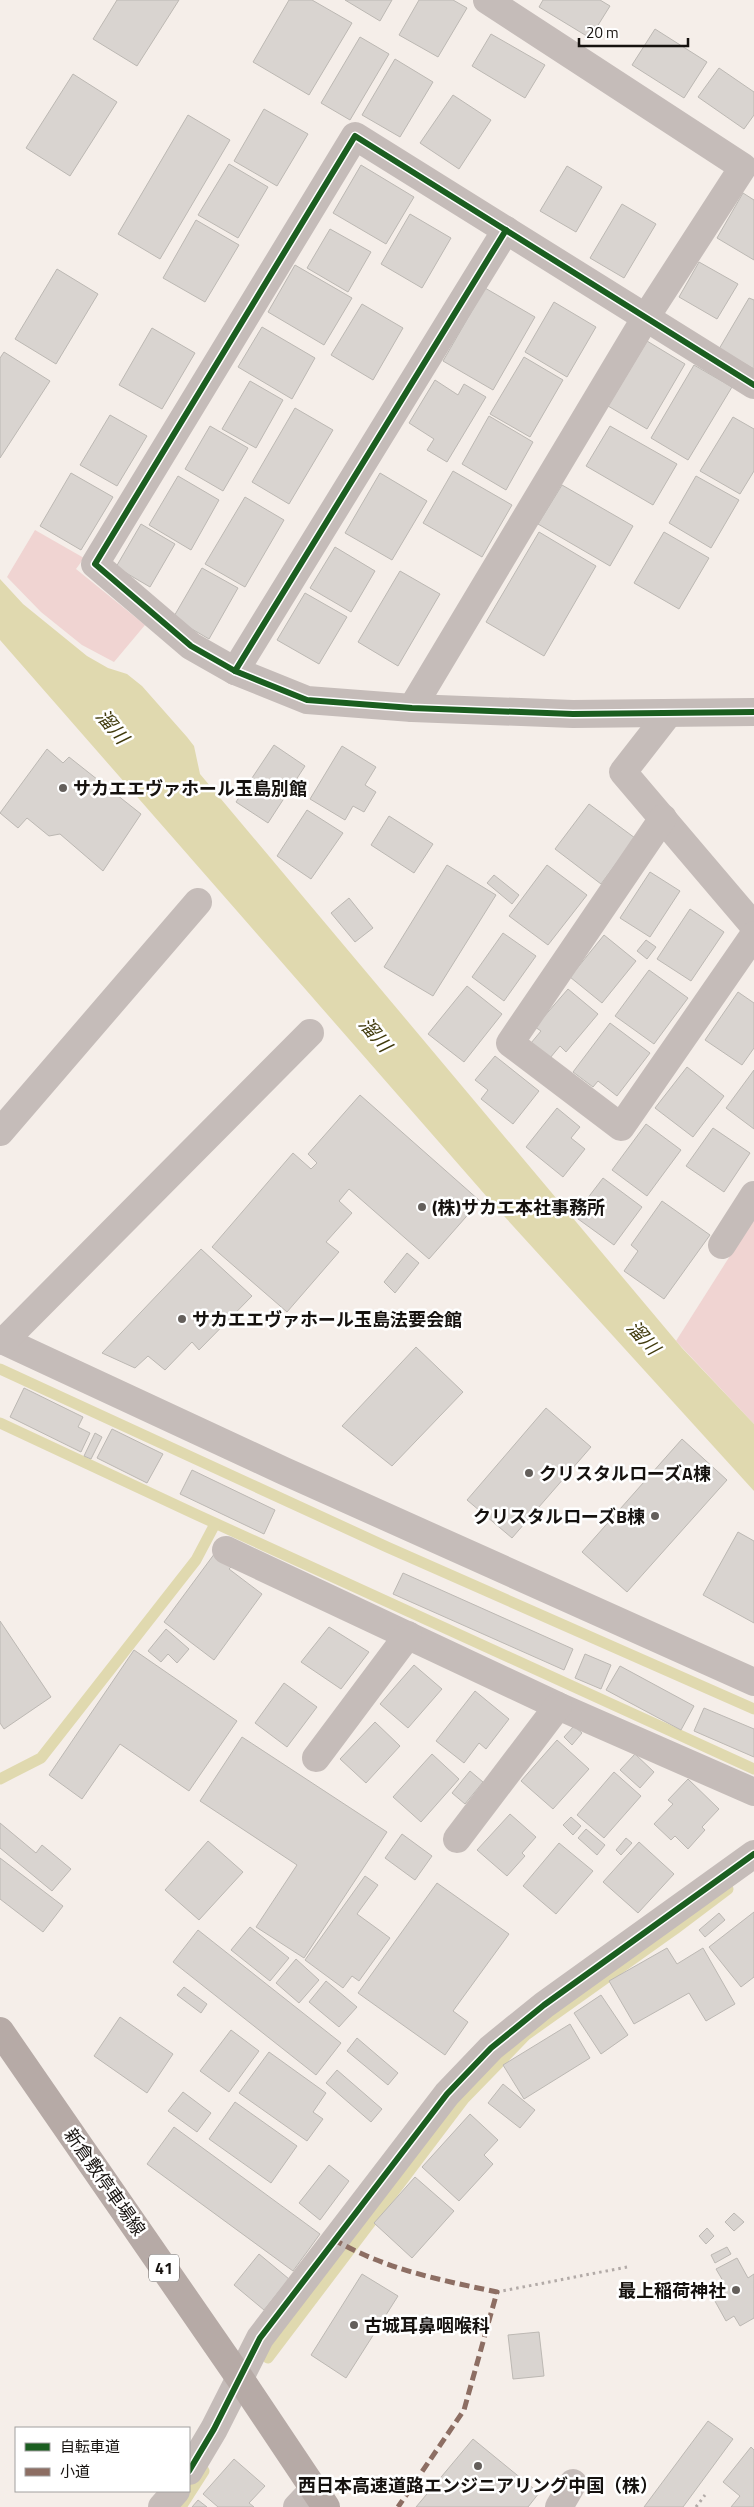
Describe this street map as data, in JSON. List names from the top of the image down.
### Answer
{
  "streets": {
    "main road": ["新倉敷停車場線", "41"]
  },
  "water": ["溜川"],
  "places": [
    "サカエエヴァホール玉島別館",
    "(株)サカエ本社事務所",
    "サカエエヴァホール玉島法要会館",
    "クリスタルローズA棟",
    "クリスタルローズB棟",
    "最上稲荷神社",
    "古城耳鼻咽喉科",
    "西日本高速道路エンジニアリング中国（株）"
  ],
  "legend": ["自転車道", "小道"],
  "scale_bar": "20 m"
}
